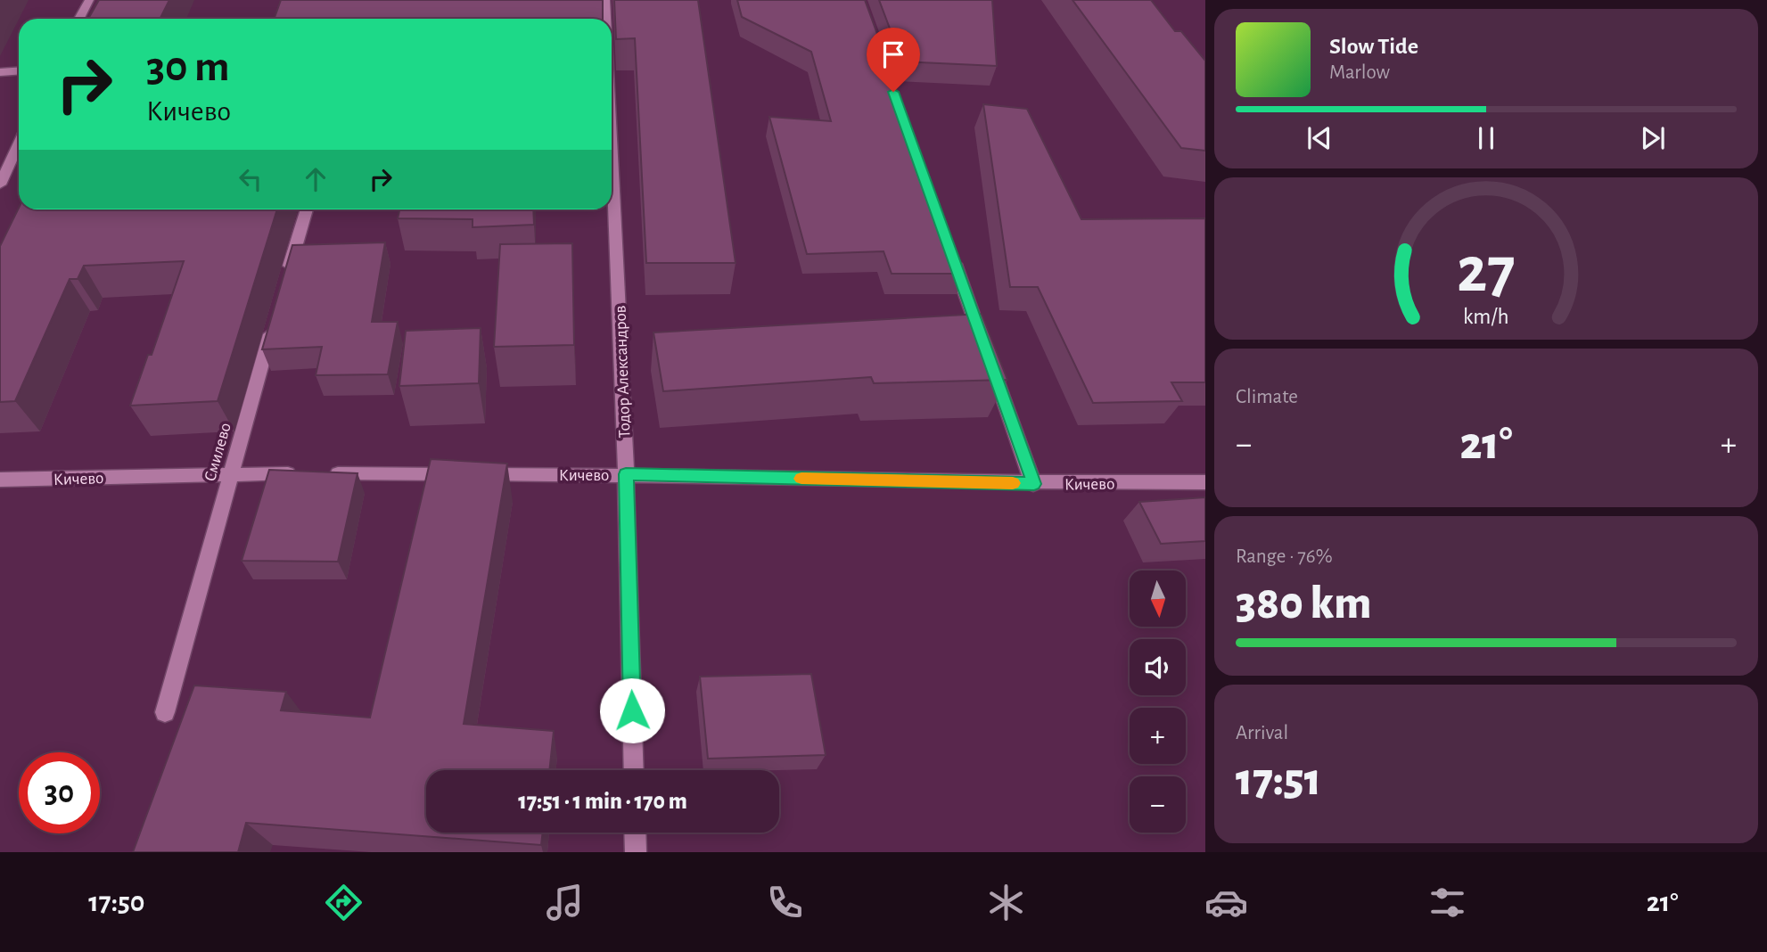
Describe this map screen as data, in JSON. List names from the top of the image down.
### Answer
{
  "streets": {
    "street": ["Тодор Александров", "Смилево", "Кичево"]
  },
  "crossings": [
    ["Тодор Александров", "Кичево"],
    ["Смилево", "Кичево"]
  ],
  "north": "bottom",
  "page": {
    "turn": ["30 m", "Кичево"],
    "song": ["Slow Tide", "Marlow"],
    "tile": [
      "Climate",
      ["Range · 76%", "380 km"],
      ["Arrival", "17:51"]
    ],
    "heat": ["−", "21°", "+"],
    "map_buttons": ["+", "−"],
    "limit": "30",
    "trip": "17:51 · 1 min · 170 m",
    "tabs": ["17:50", "21°"],
    "gauge": ["27", "km/h"]
  }
}
